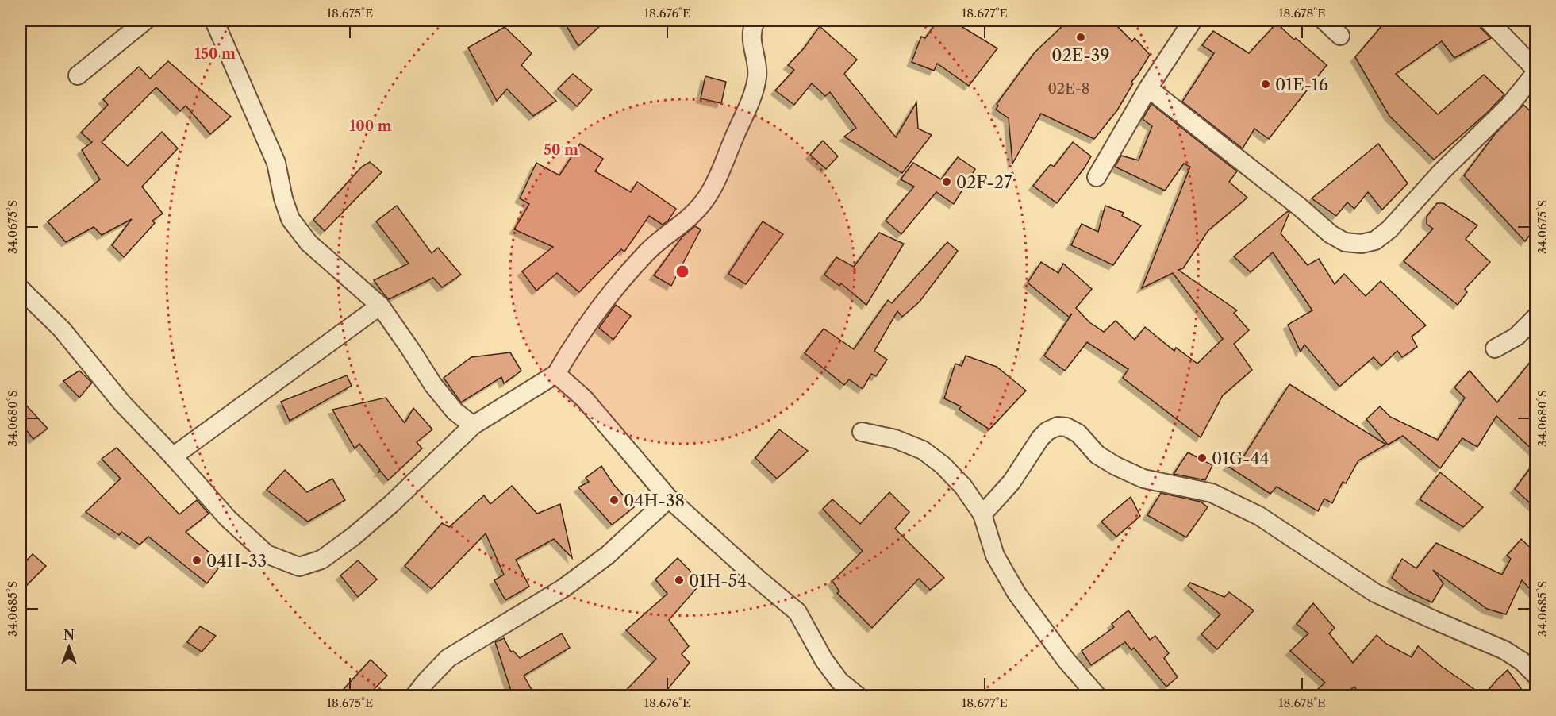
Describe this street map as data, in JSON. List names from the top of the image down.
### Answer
{
  "places": [
    "02E-39",
    "01E-16",
    "02F-27",
    "01G-44",
    "04H-38",
    "04H-33",
    "01H-54"
  ],
  "house_numbers": ["02E-8"],
  "north": "top",
  "coordinates": [
    "18.675°E",
    "18.676°E",
    "18.677°E",
    "18.678°E",
    "34.0675°S",
    "34.0680°S",
    "34.0685°S"
  ],
  "rings": ["150 m", "100 m", "50 m"]
}
